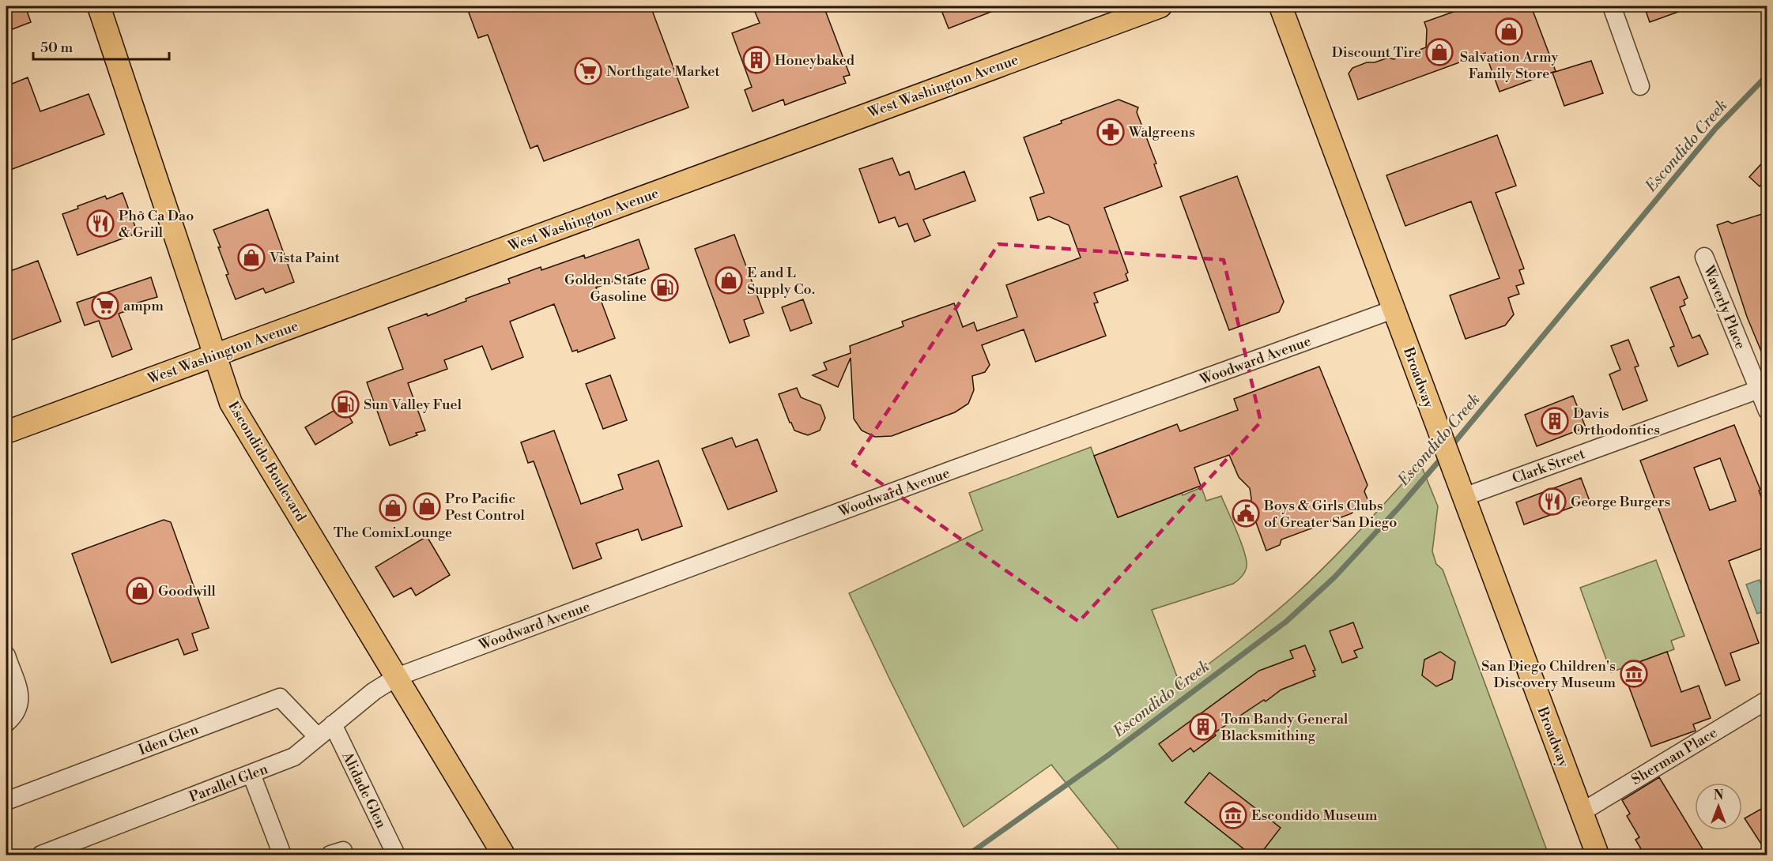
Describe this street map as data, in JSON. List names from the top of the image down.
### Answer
{
  "streets": {
    "main road": ["West Washington Avenue", "Broadway", "Escondido Boulevard"],
    "street": [
      "Waverly Place",
      "Woodward Avenue",
      "Clark Street",
      "Iden Glen",
      "Sherman Place",
      "Parallel Glen",
      "Alidade Glen"
    ]
  },
  "crossings": [
    ["West Washington Avenue", "Escondido Boulevard"],
    ["Waverly Place", "Clark Street"],
    ["Woodward Avenue", "Broadway"],
    ["Woodward Avenue", "Escondido Boulevard"],
    ["Woodward Avenue", "Parallel Glen"],
    ["Broadway", "Clark Street"],
    ["Broadway", "Sherman Place"],
    ["Escondido Boulevard", "Parallel Glen"],
    ["Iden Glen", "Parallel Glen"],
    ["Parallel Glen", "Alidade Glen"]
  ],
  "water": ["Escondido Creek"],
  "places": {
    "shop": [
      "Salvation Army Family Store",
      "Discount Tire",
      "Vista Paint",
      "E and L Supply Co.",
      "Pro Pacific Pest Control",
      "The ComixLounge",
      "Goodwill"
    ],
    "building": ["Honeybaked", "Davis Orthodontics", "Tom Bandy General Blacksmithing"],
    "supermarket": ["Northgate Market", "ampm"],
    "pharmacy": ["Walgreens"],
    "restaurant": ["Phở Ca Dao & Grill", "George Burgers"],
    "fuel station": ["Golden State Gasoline", "Sun Valley Fuel"],
    "public building": ["Boys & Girls Clubs of Greater San Diego"],
    "museum": ["San Diego Children's Discovery Museum", "Escondido Museum"]
  },
  "scale_bar": "50 m",
  "north": "top"
}
